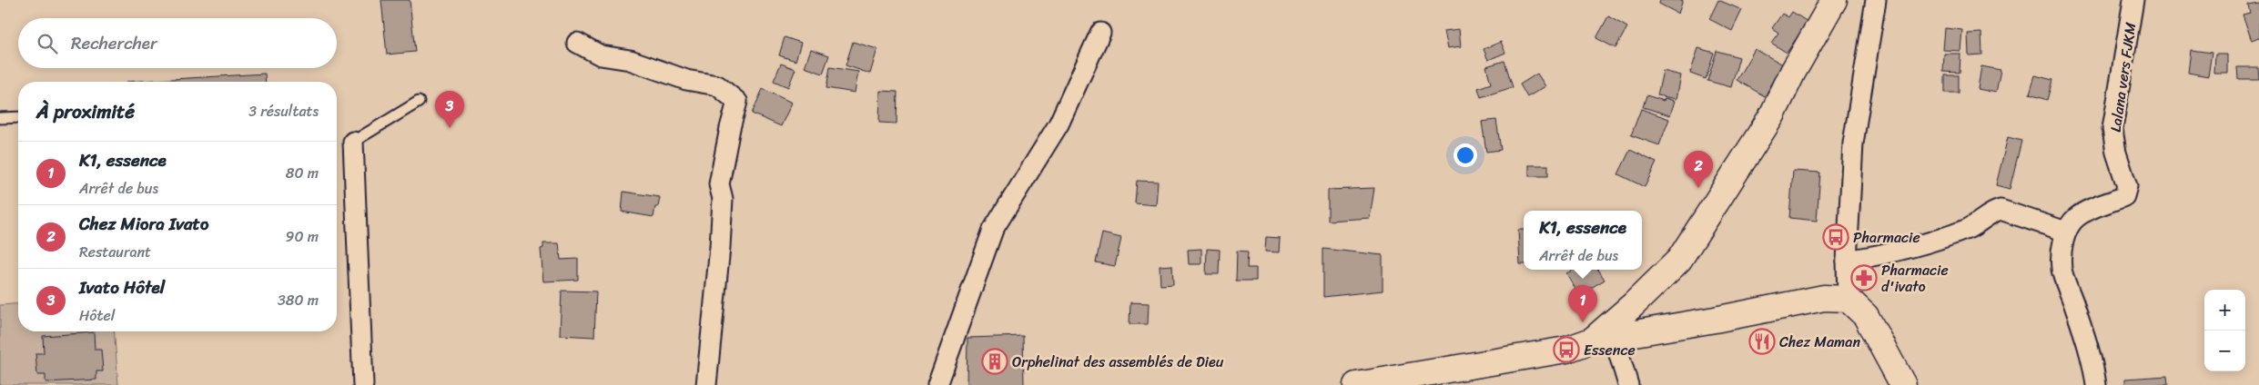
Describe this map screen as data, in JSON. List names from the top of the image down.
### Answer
{
  "streets": {
    "street": ["Lalana vers FJKM"]
  },
  "places": {
    "bus stop": ["Pharmacie", "Essence"],
    "pharmacy": ["Pharmacie d'ivato"],
    "restaurant": ["Chez Maman"],
    "building": ["Orphelinat des assemblés de Dieu"]
  },
  "page": {
    "search": "Rechercher",
    "heading": ["À proximité", "3 résultats"],
    "pins": ["3", "2", "1"],
    "list": [
      {
        "mark": "1",
        "name": "K1, essence",
        "note": "Arrêt de bus",
        "value": "80 m"
      },
      {
        "mark": "2",
        "name": "Chez Miora Ivato",
        "note": "Restaurant",
        "value": "90 m"
      },
      {
        "mark": "3",
        "name": "Ivato Hôtel",
        "note": "Hôtel",
        "value": "380 m"
      }
    ],
    "popup": ["K1, essence", "Arrêt de bus"],
    "map_buttons": ["+", "−"]
  }
}
